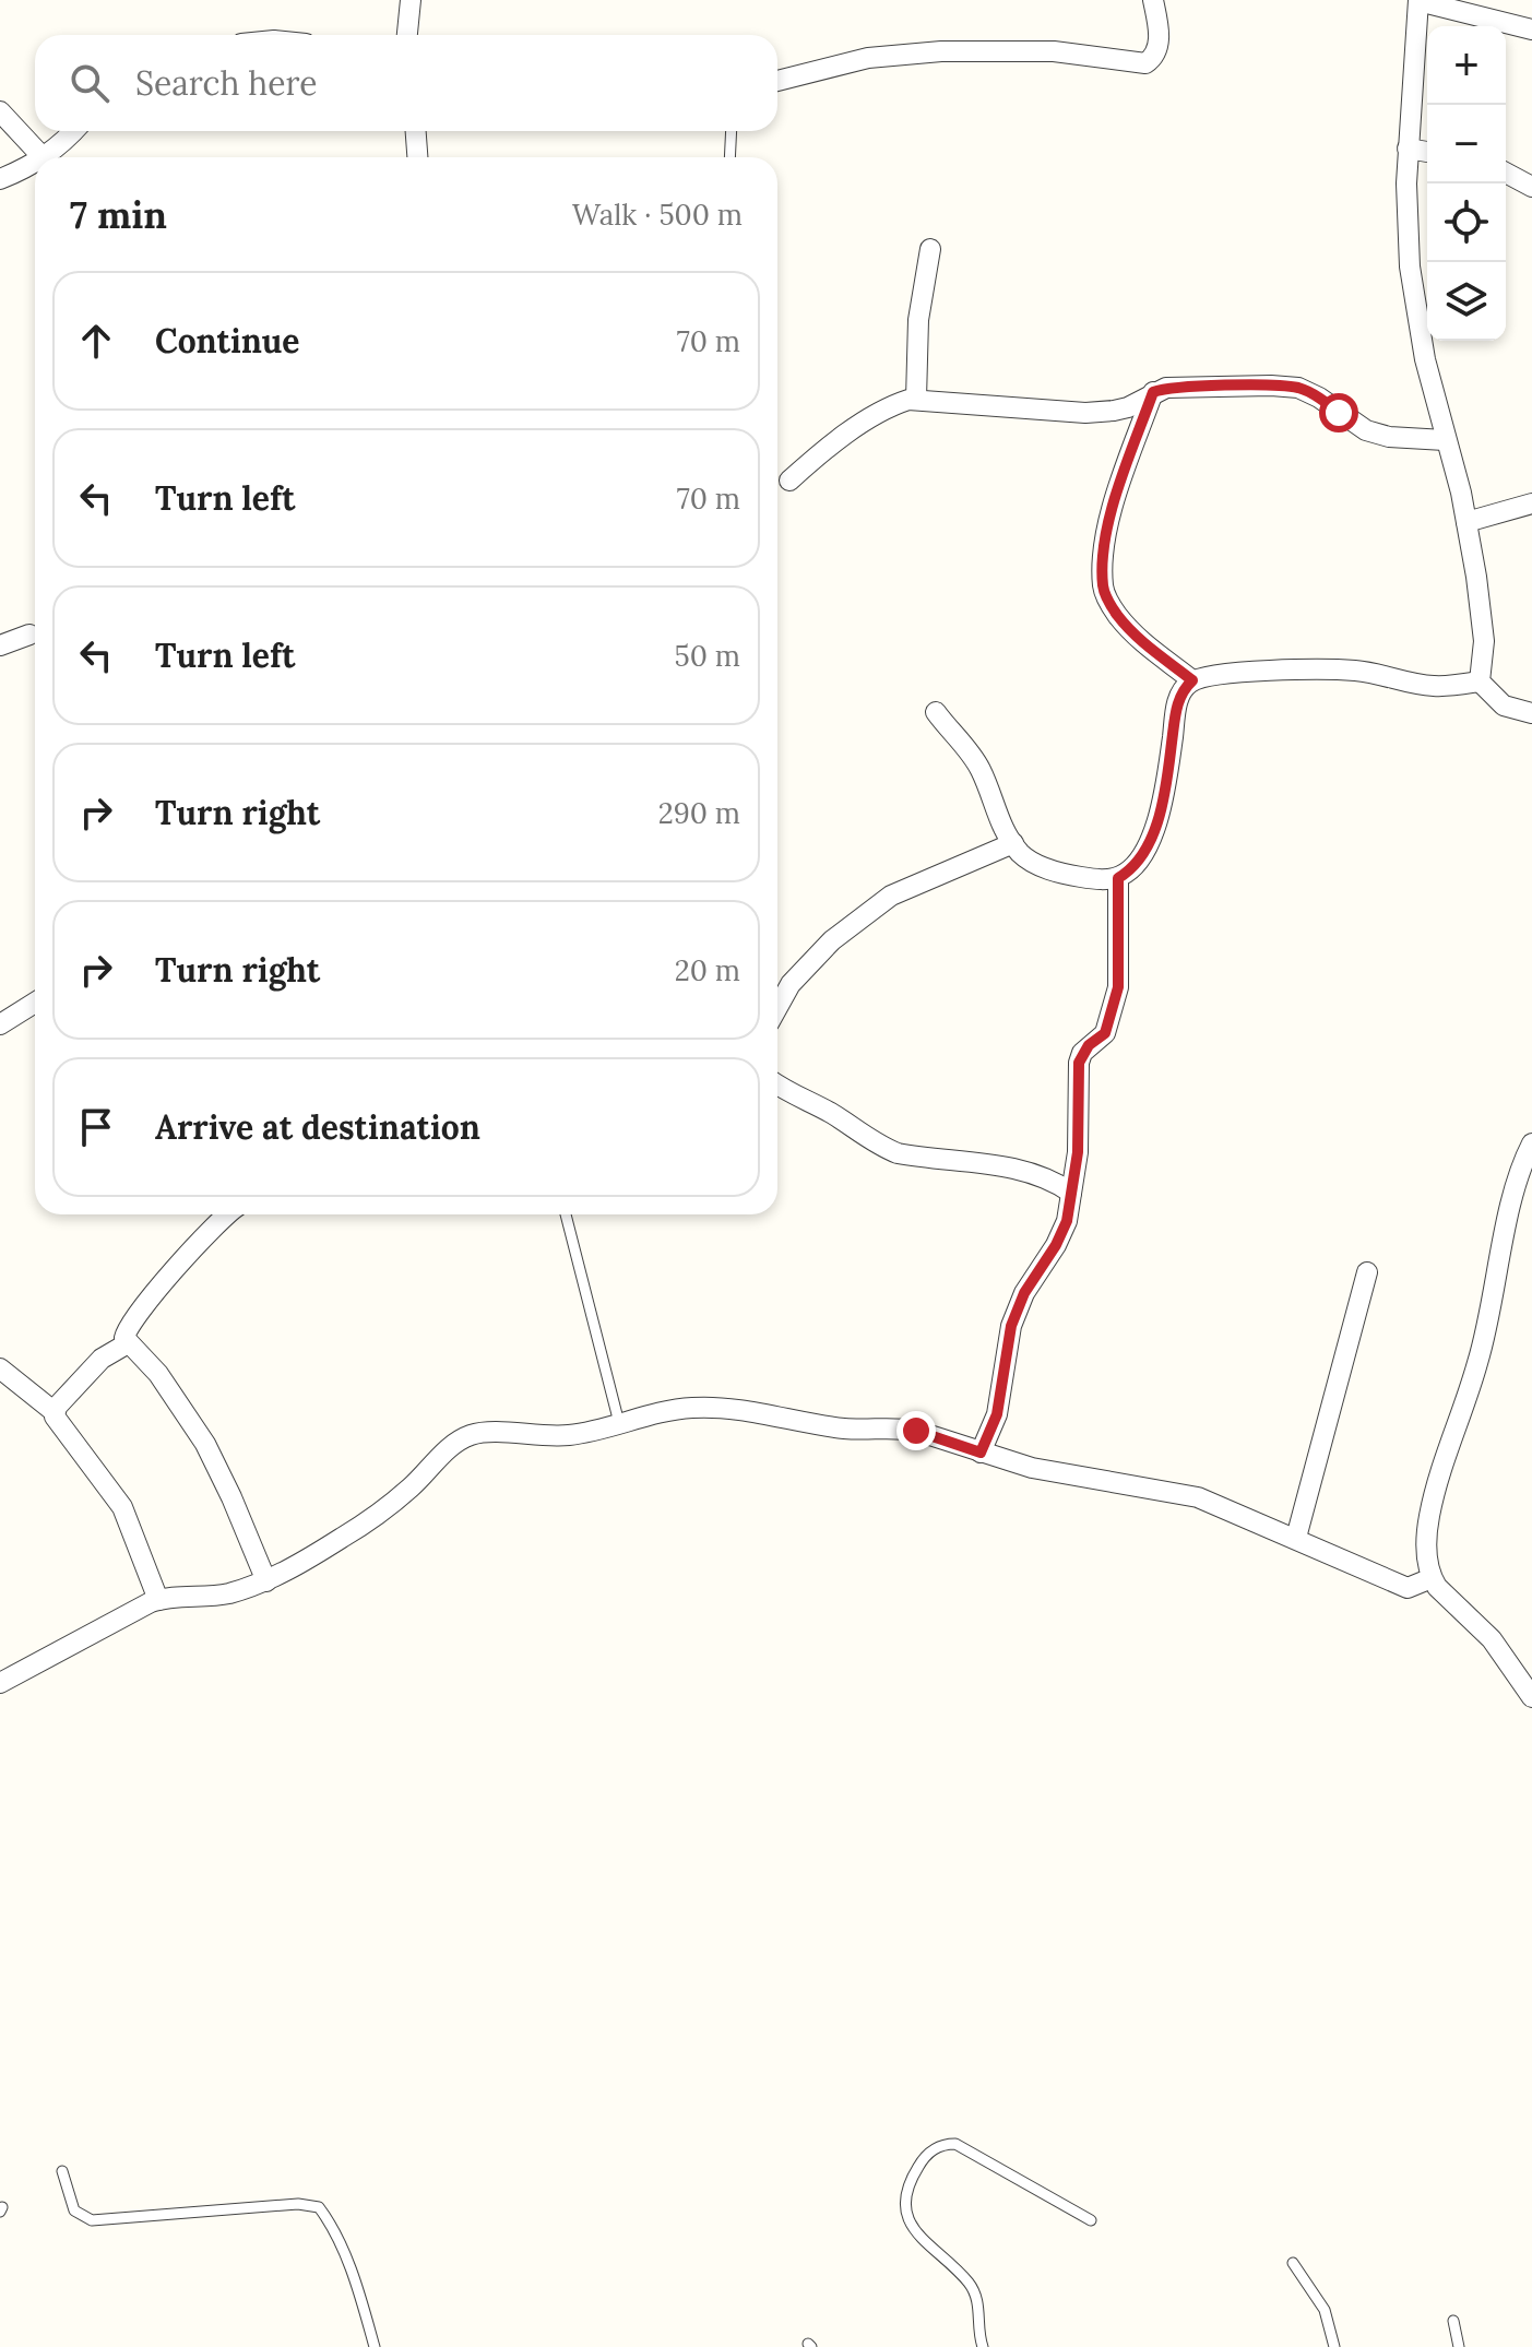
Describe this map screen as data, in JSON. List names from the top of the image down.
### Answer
{
  "page": {
    "map_buttons": ["+", "−"],
    "search": "Search here",
    "heading": ["7 min", "Walk · 500 m"],
    "list": [
      ["Continue", "70 m"],
      ["Turn left", "70 m"],
      ["Turn left", "50 m"],
      ["Turn right", "290 m"],
      ["Turn right", "20 m"],
      "Arrive at destination"
    ]
  }
}
